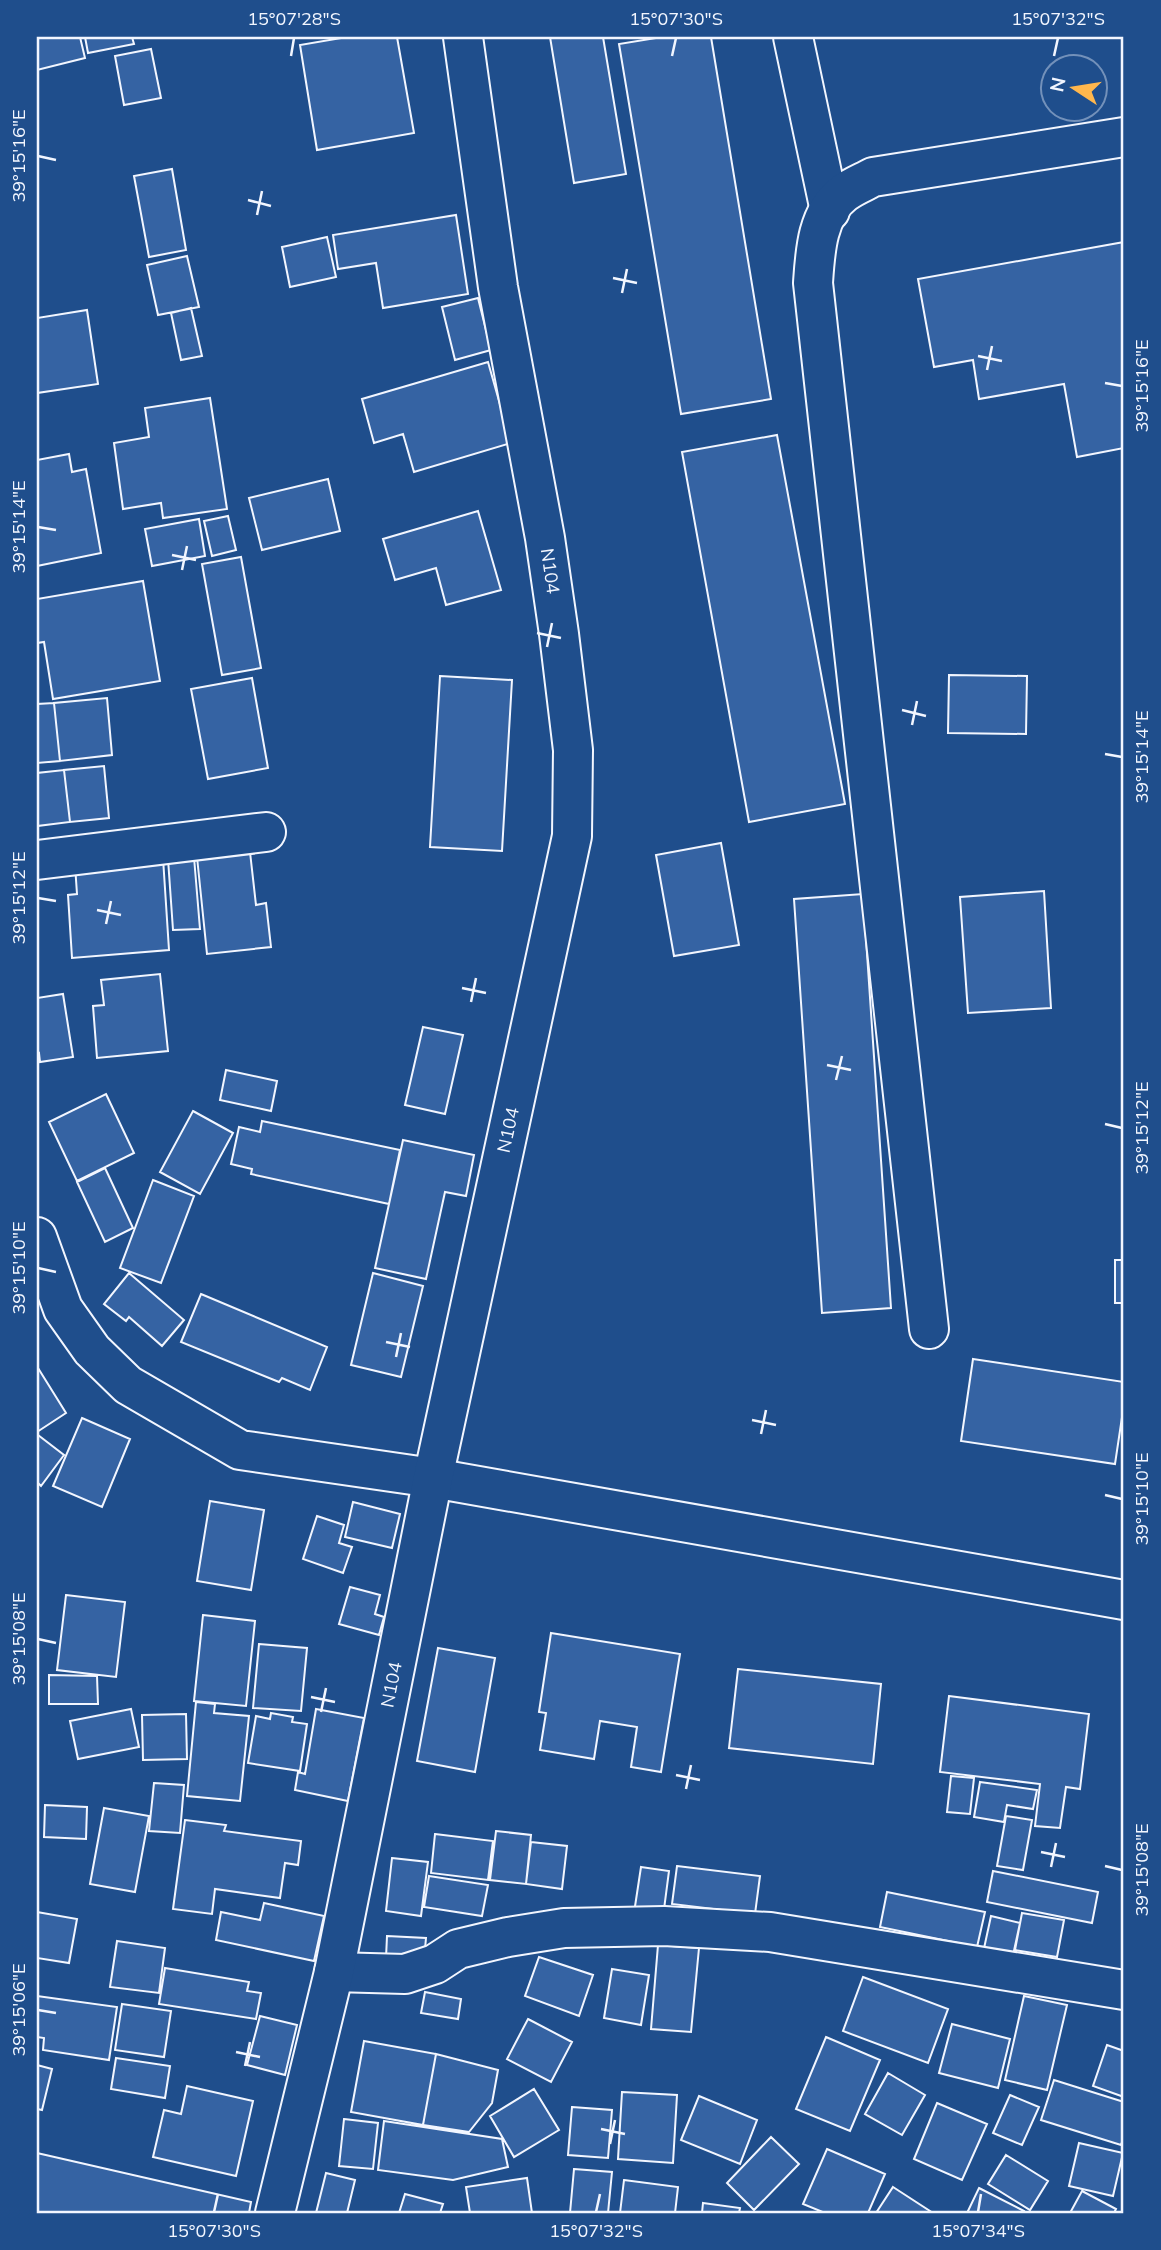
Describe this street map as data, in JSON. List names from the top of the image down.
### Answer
{
  "streets": {
    "street": ["N104"]
  },
  "north": "left",
  "coordinates": [
    "15°07'28\"S",
    "15°07'30\"S",
    "15°07'32\"S",
    "39°15'16\"E",
    "39°15'14\"E",
    "39°15'12\"E",
    "39°15'10\"E",
    "39°15'08\"E",
    "39°15'06\"E",
    "15°07'34\"S"
  ]
}
